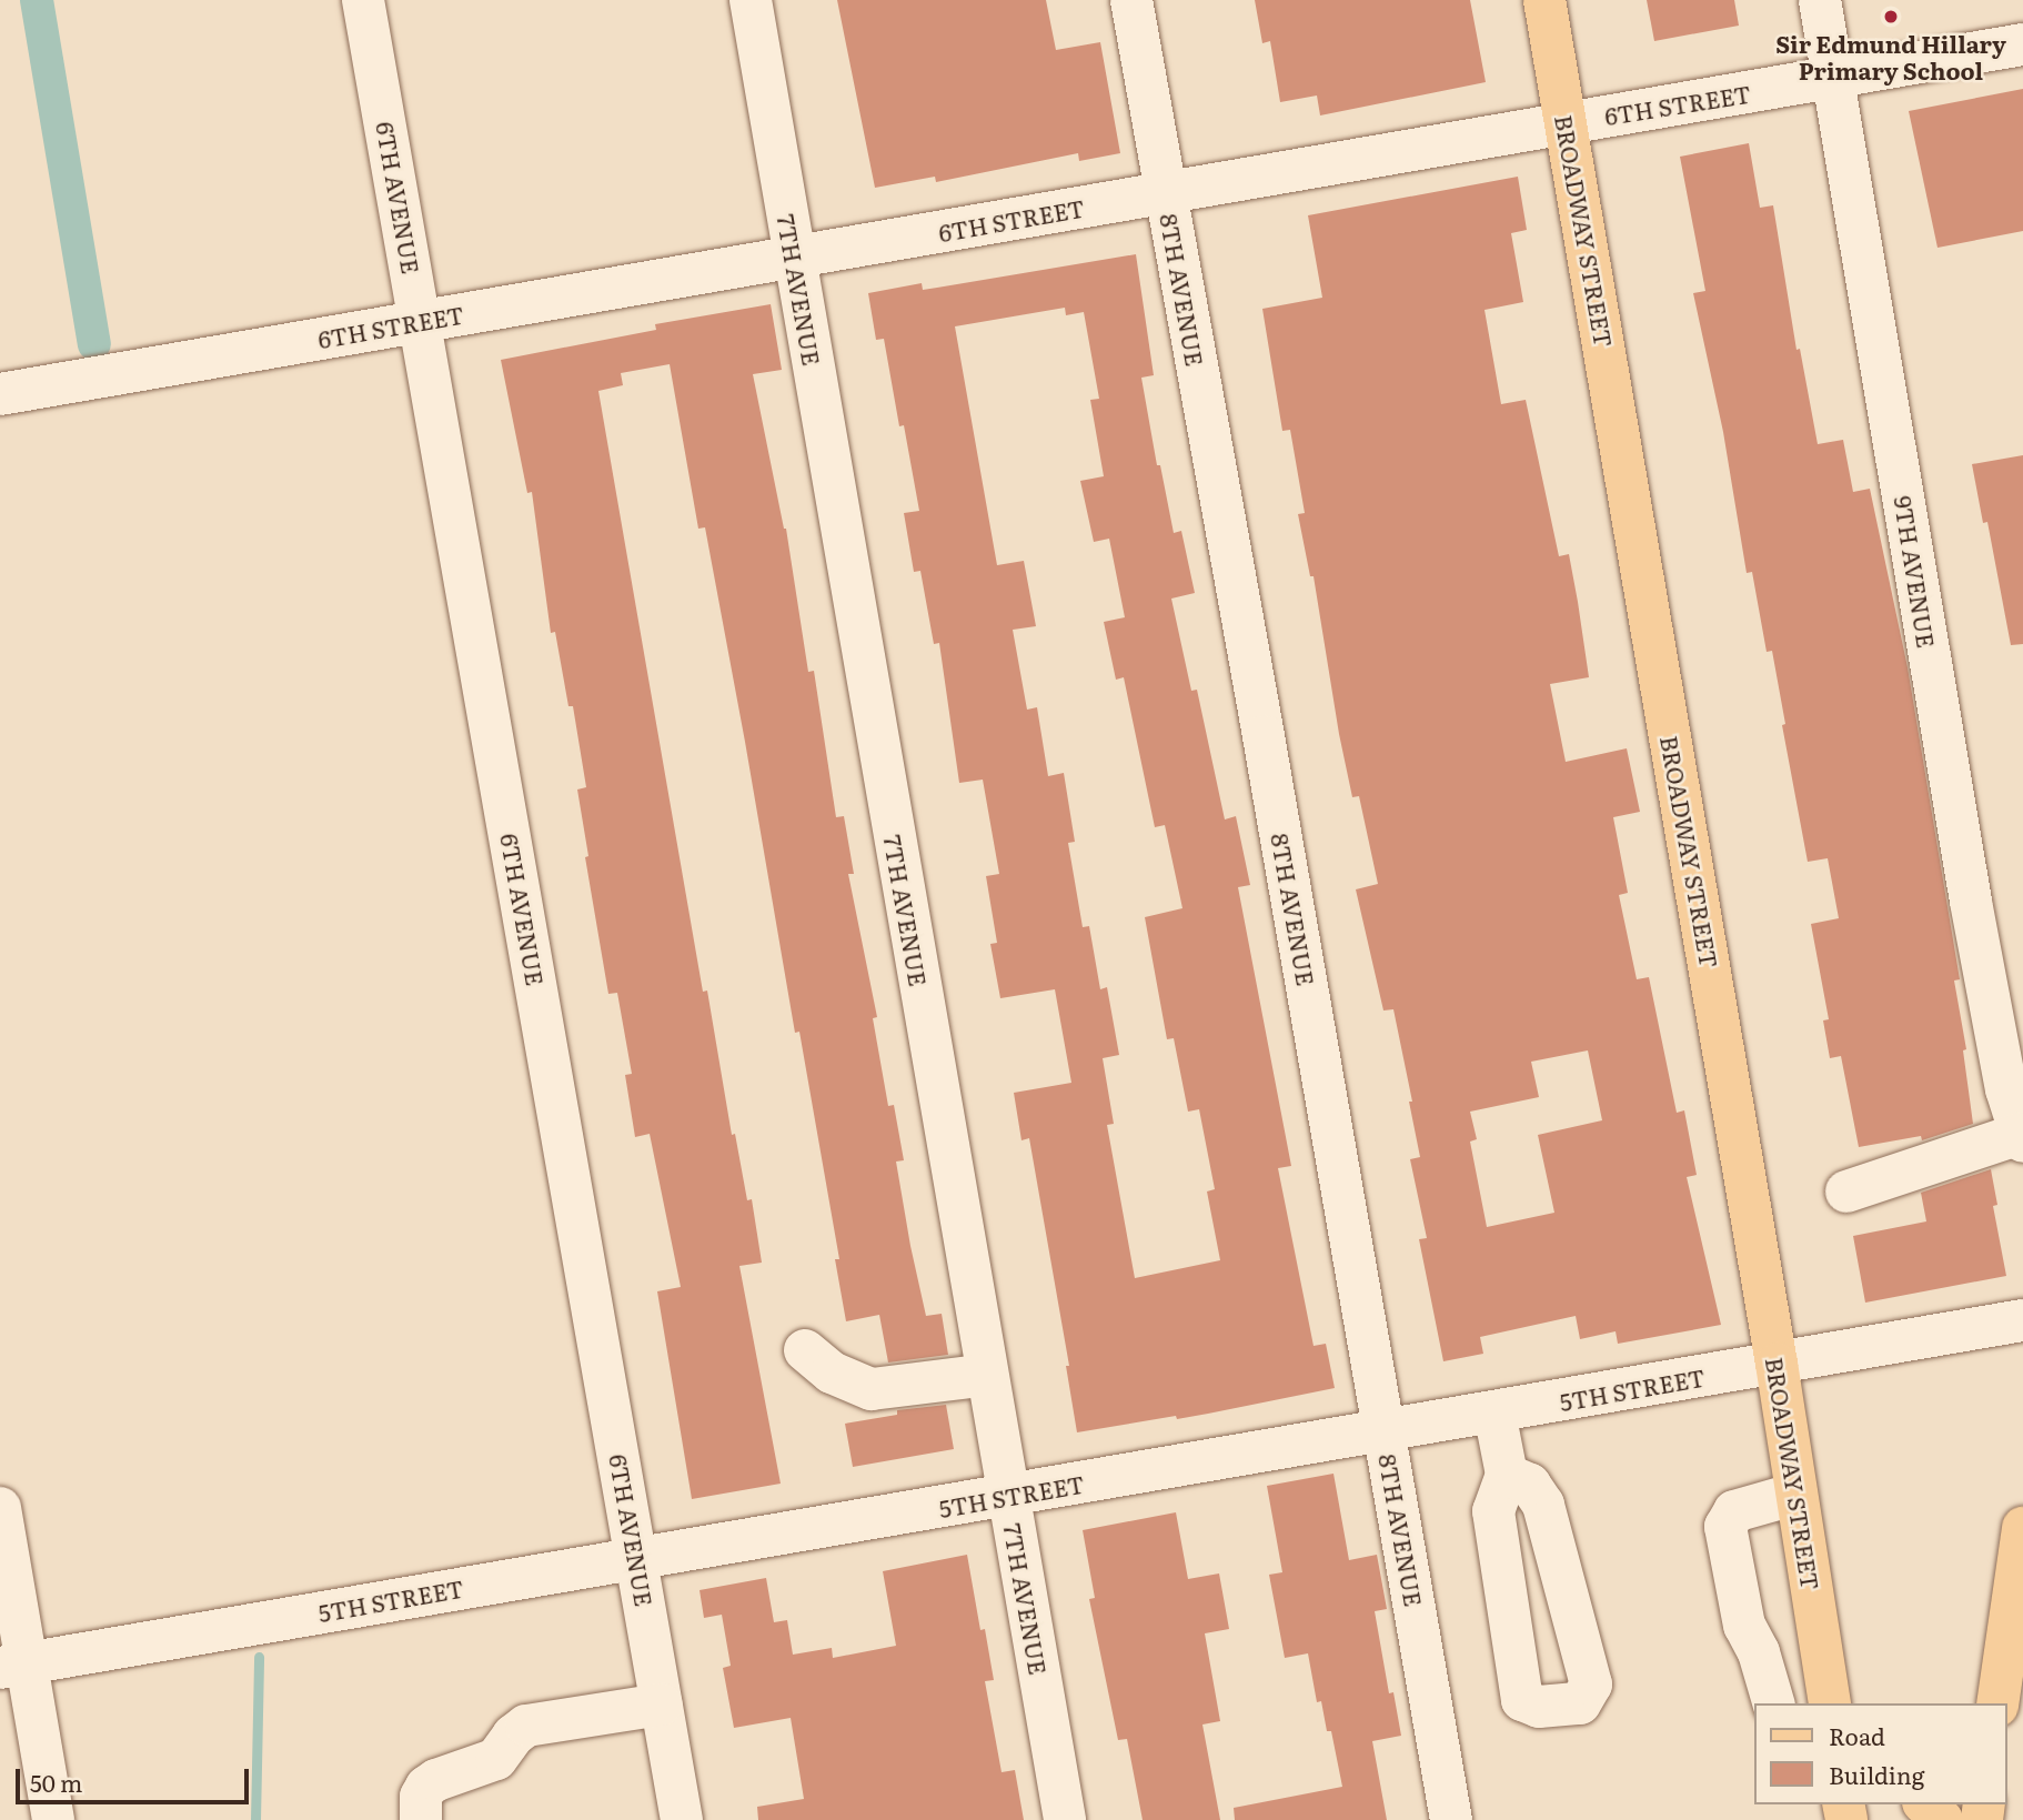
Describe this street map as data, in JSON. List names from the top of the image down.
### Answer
{
  "streets": {
    "main road": ["BROADWAY STREET"],
    "street": [
      "6TH STREET",
      "6TH AVENUE",
      "7TH AVENUE",
      "8TH AVENUE",
      "9TH AVENUE",
      "5TH STREET"
    ]
  },
  "crossings": [
    ["6TH STREET", "6TH AVENUE"],
    ["6TH STREET", "BROADWAY STREET"],
    ["6TH STREET", "7TH AVENUE"],
    ["6TH STREET", "8TH AVENUE"],
    ["6TH STREET", "9TH AVENUE"],
    ["6TH AVENUE", "5TH STREET"],
    ["BROADWAY STREET", "5TH STREET"],
    ["7TH AVENUE", "5TH STREET"],
    ["8TH AVENUE", "5TH STREET"]
  ],
  "places": ["Sir Edmund Hillary Primary School"],
  "legend": ["Road", "Building"],
  "scale_bar": "50 m"
}
